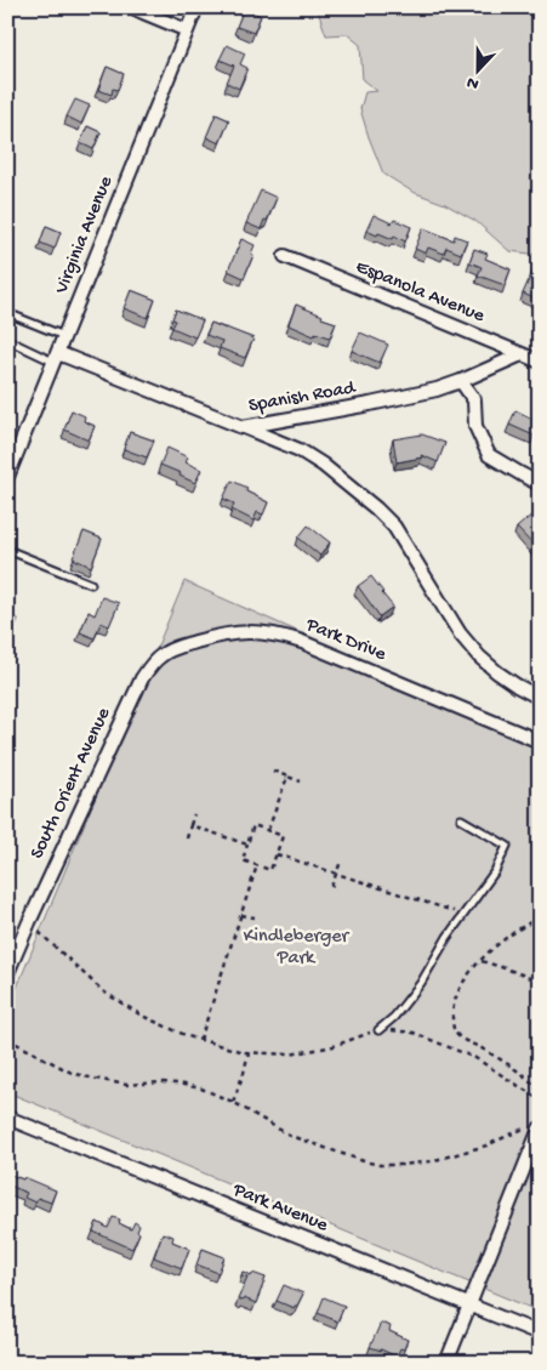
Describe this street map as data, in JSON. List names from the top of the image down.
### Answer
{
  "streets": {
    "street": [
      "Virginia Avenue",
      "Espanola Avenue",
      "Spanish Road",
      "Park Drive",
      "South Orient Avenue",
      "Park Avenue"
    ]
  },
  "crossings": [
    ["Virginia Avenue", "Spanish Road"],
    ["Espanola Avenue", "Spanish Road"],
    ["Park Drive", "South Orient Avenue"]
  ],
  "parks": ["Kindleberger Park"],
  "north": "bottom"
}
